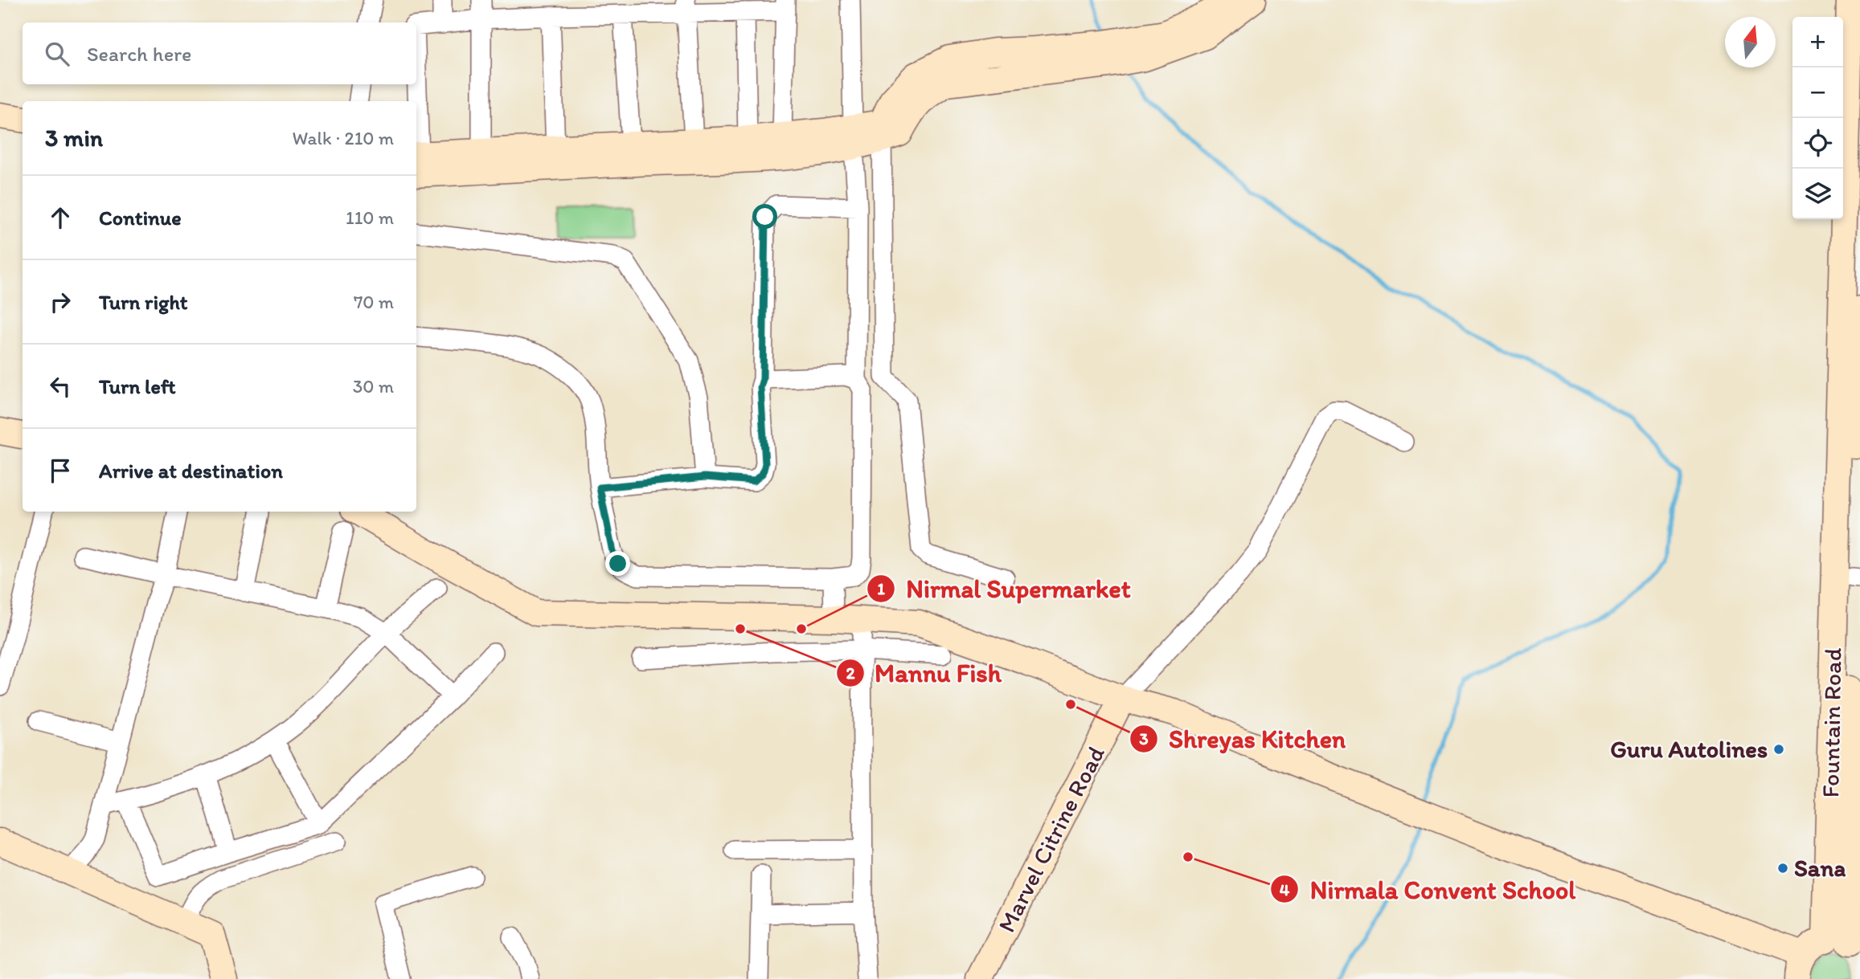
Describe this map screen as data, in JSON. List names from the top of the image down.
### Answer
{
  "streets": {
    "street": ["Fountain Road", "Marvel Citrine Road"]
  },
  "places": [
    "Mannu Fish",
    "Nirmal Supermarket",
    "Shreyas Kitchen",
    "Guru Autolines",
    "Nirmala Convent School",
    "Sana"
  ],
  "north": "top",
  "page": {
    "map_buttons": ["+", "−"],
    "search": "Search here",
    "heading": ["3 min", "Walk · 210 m"],
    "list": [
      ["Continue", "110 m"],
      ["Turn right", "70 m"],
      ["Turn left", "30 m"],
      "Arrive at destination"
    ]
  }
}
